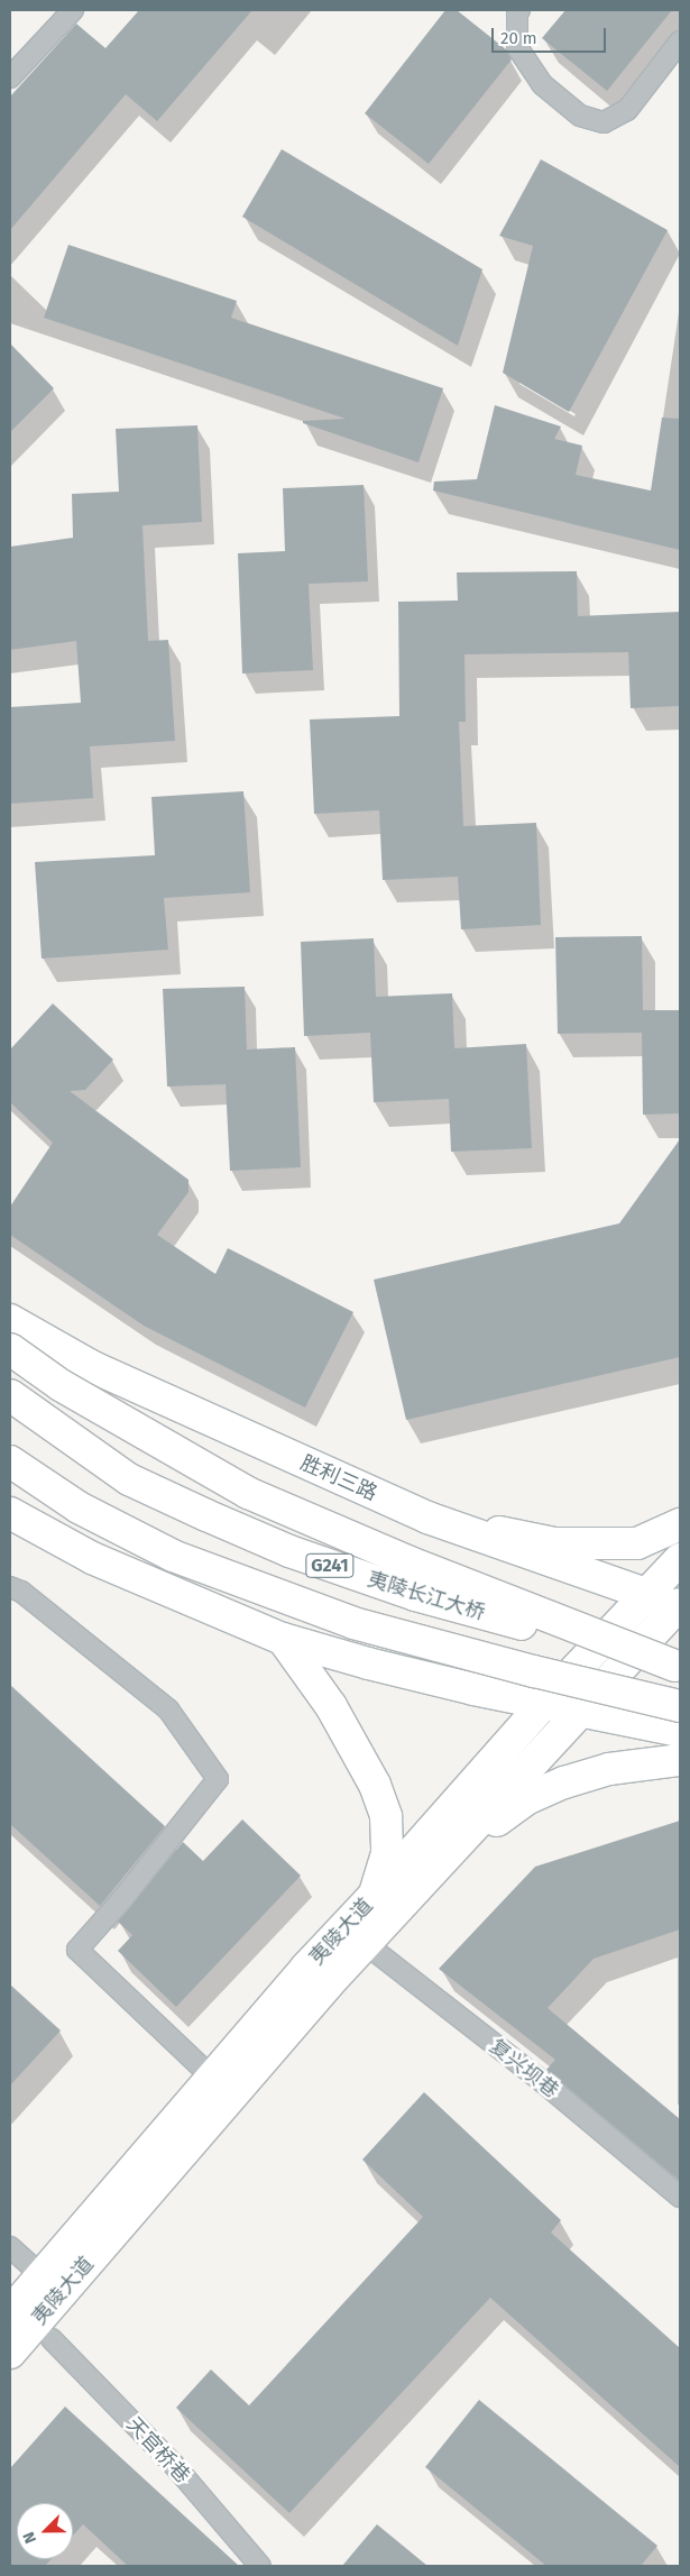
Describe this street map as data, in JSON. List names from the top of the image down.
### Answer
{
  "streets": {
    "main road": [
      "胜利三路",
      "G241",
      "夷陵长江大桥",
      "夷陵大道"
    ],
    "lane": ["复兴坝巷", "天官桥巷"]
  },
  "crossings": [
    ["胜利三路", "夷陵大道"],
    ["夷陵大道", "复兴坝巷"]
  ],
  "scale_bar": "20 m",
  "north": "bottom left"
}
